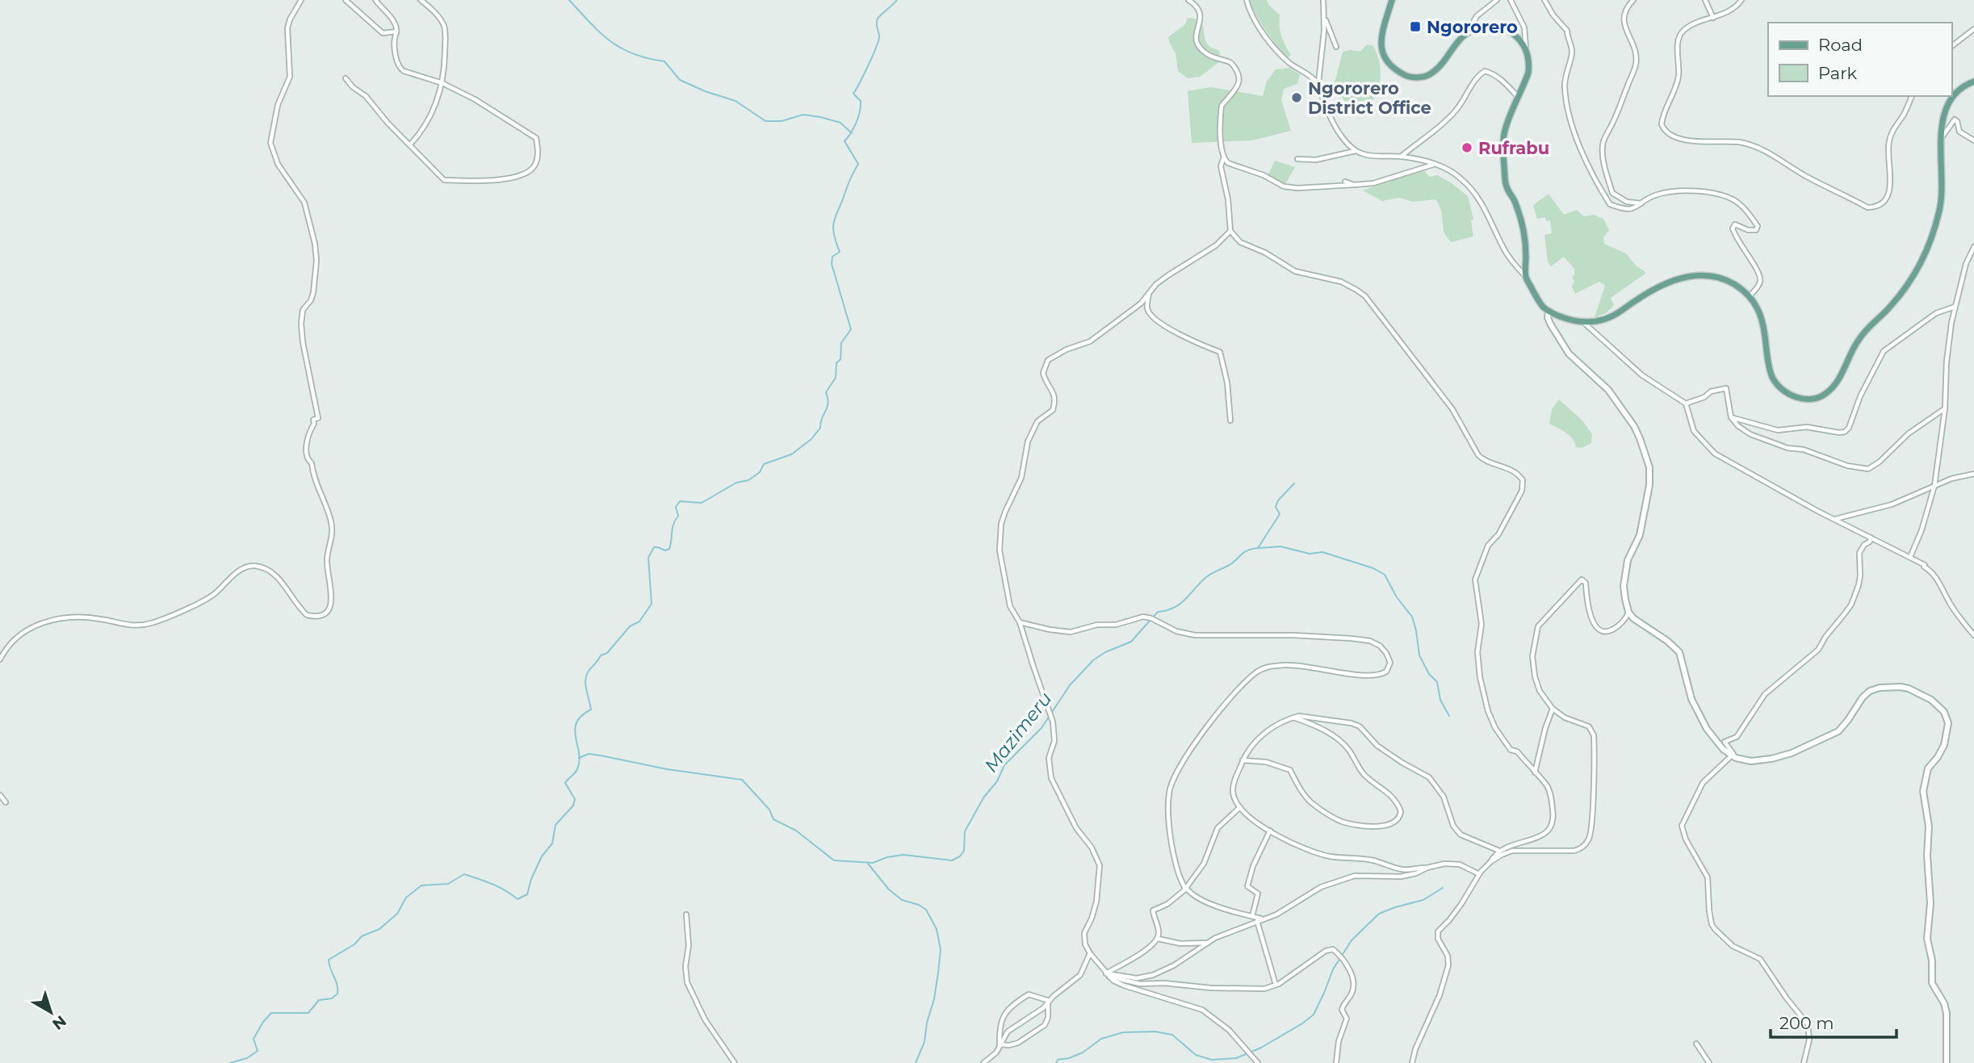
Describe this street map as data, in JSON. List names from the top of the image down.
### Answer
{
  "water": ["Mazimeru"],
  "places": {
    "transit": ["Ngororero"],
    "other": ["Ngororero District Office", "Rufrabu"]
  },
  "legend": ["Road", "Park"],
  "scale_bar": "200 m",
  "north": "bottom right"
}
